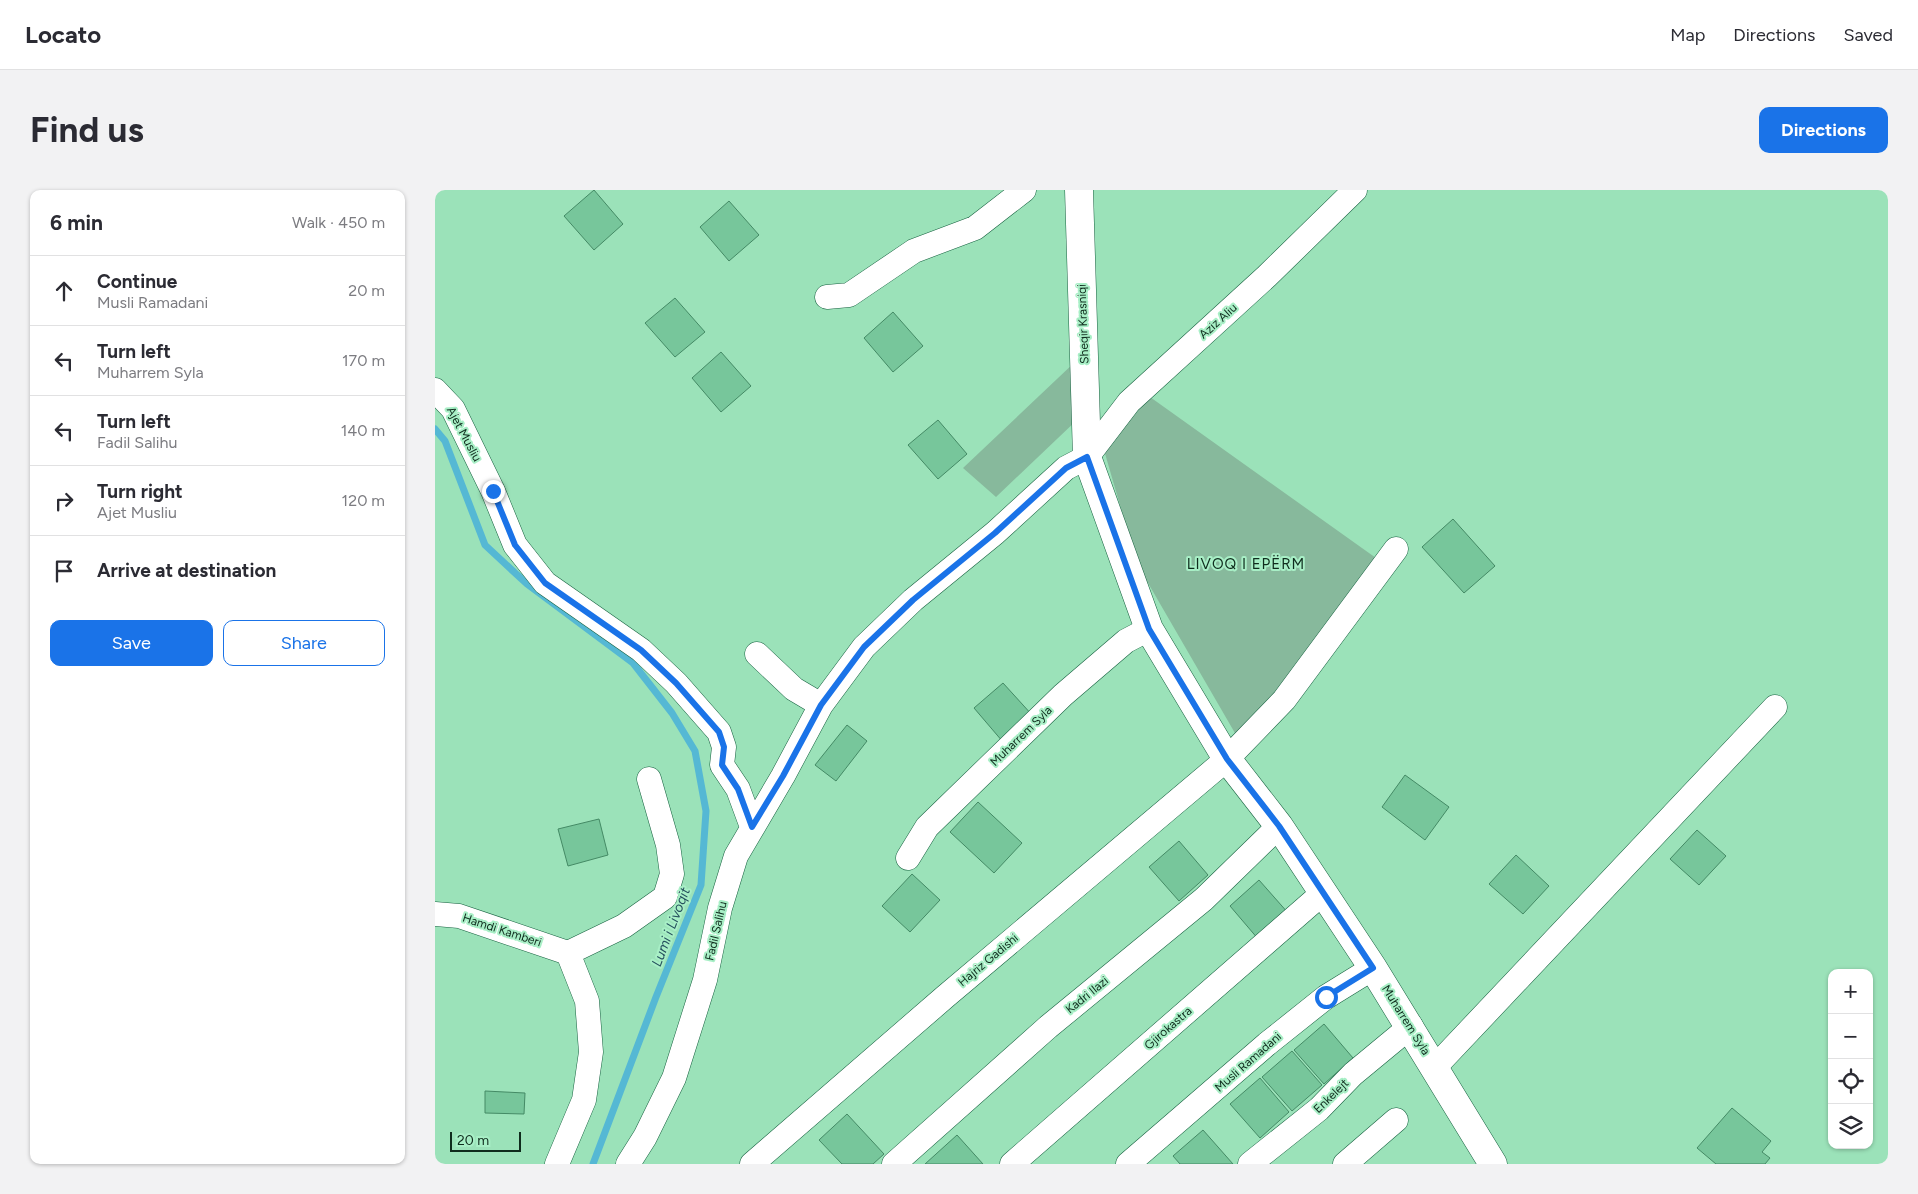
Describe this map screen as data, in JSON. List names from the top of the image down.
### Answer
{
  "streets": {
    "street": [
      "Aziz Aliu",
      "Sheqir Krasniqi",
      "Ajet Musliu",
      "Muharrem Syla",
      "Hamdi Kamberi",
      "Fadil Salihu",
      "Hajriz Gadishi",
      "Kadri Ilazi",
      "Gjirokastra",
      "Musli Ramadani",
      "Enkelejt"
    ]
  },
  "crossings": [
    ["Aziz Aliu", "Sheqir Krasniqi"],
    ["Aziz Aliu", "Muharrem Syla"],
    ["Aziz Aliu", "Fadil Salihu"],
    ["Sheqir Krasniqi", "Muharrem Syla"],
    ["Sheqir Krasniqi", "Fadil Salihu"],
    ["Ajet Musliu", "Fadil Salihu"],
    ["Muharrem Syla", "Fadil Salihu"],
    ["Muharrem Syla", "Hajriz Gadishi"],
    ["Muharrem Syla", "Kadri Ilazi"],
    ["Muharrem Syla", "Gjirokastra"],
    ["Muharrem Syla", "Musli Ramadani"],
    ["Muharrem Syla", "Enkelejt"]
  ],
  "districts": ["LIVOQ I EPËRM"],
  "water": ["Lumi i Livoqit"],
  "scale_bar": "20 m",
  "page": {
    "header": "Locato",
    "nav": ["Map", "Directions", "Saved"],
    "buttons": [
      "Directions",
      ["Save", "Share"]
    ],
    "title": "Find us",
    "heading": ["6 min", "Walk · 450 m"],
    "list": [
      ["Continue", "Musli Ramadani", "20 m"],
      ["Turn left", "Muharrem Syla", "170 m"],
      ["Turn left", "Fadil Salihu", "140 m"],
      ["Turn right", "Ajet Musliu", "120 m"],
      "Arrive at destination"
    ],
    "map_buttons": ["+", "−"],
    "scale": "20 m"
  }
}
